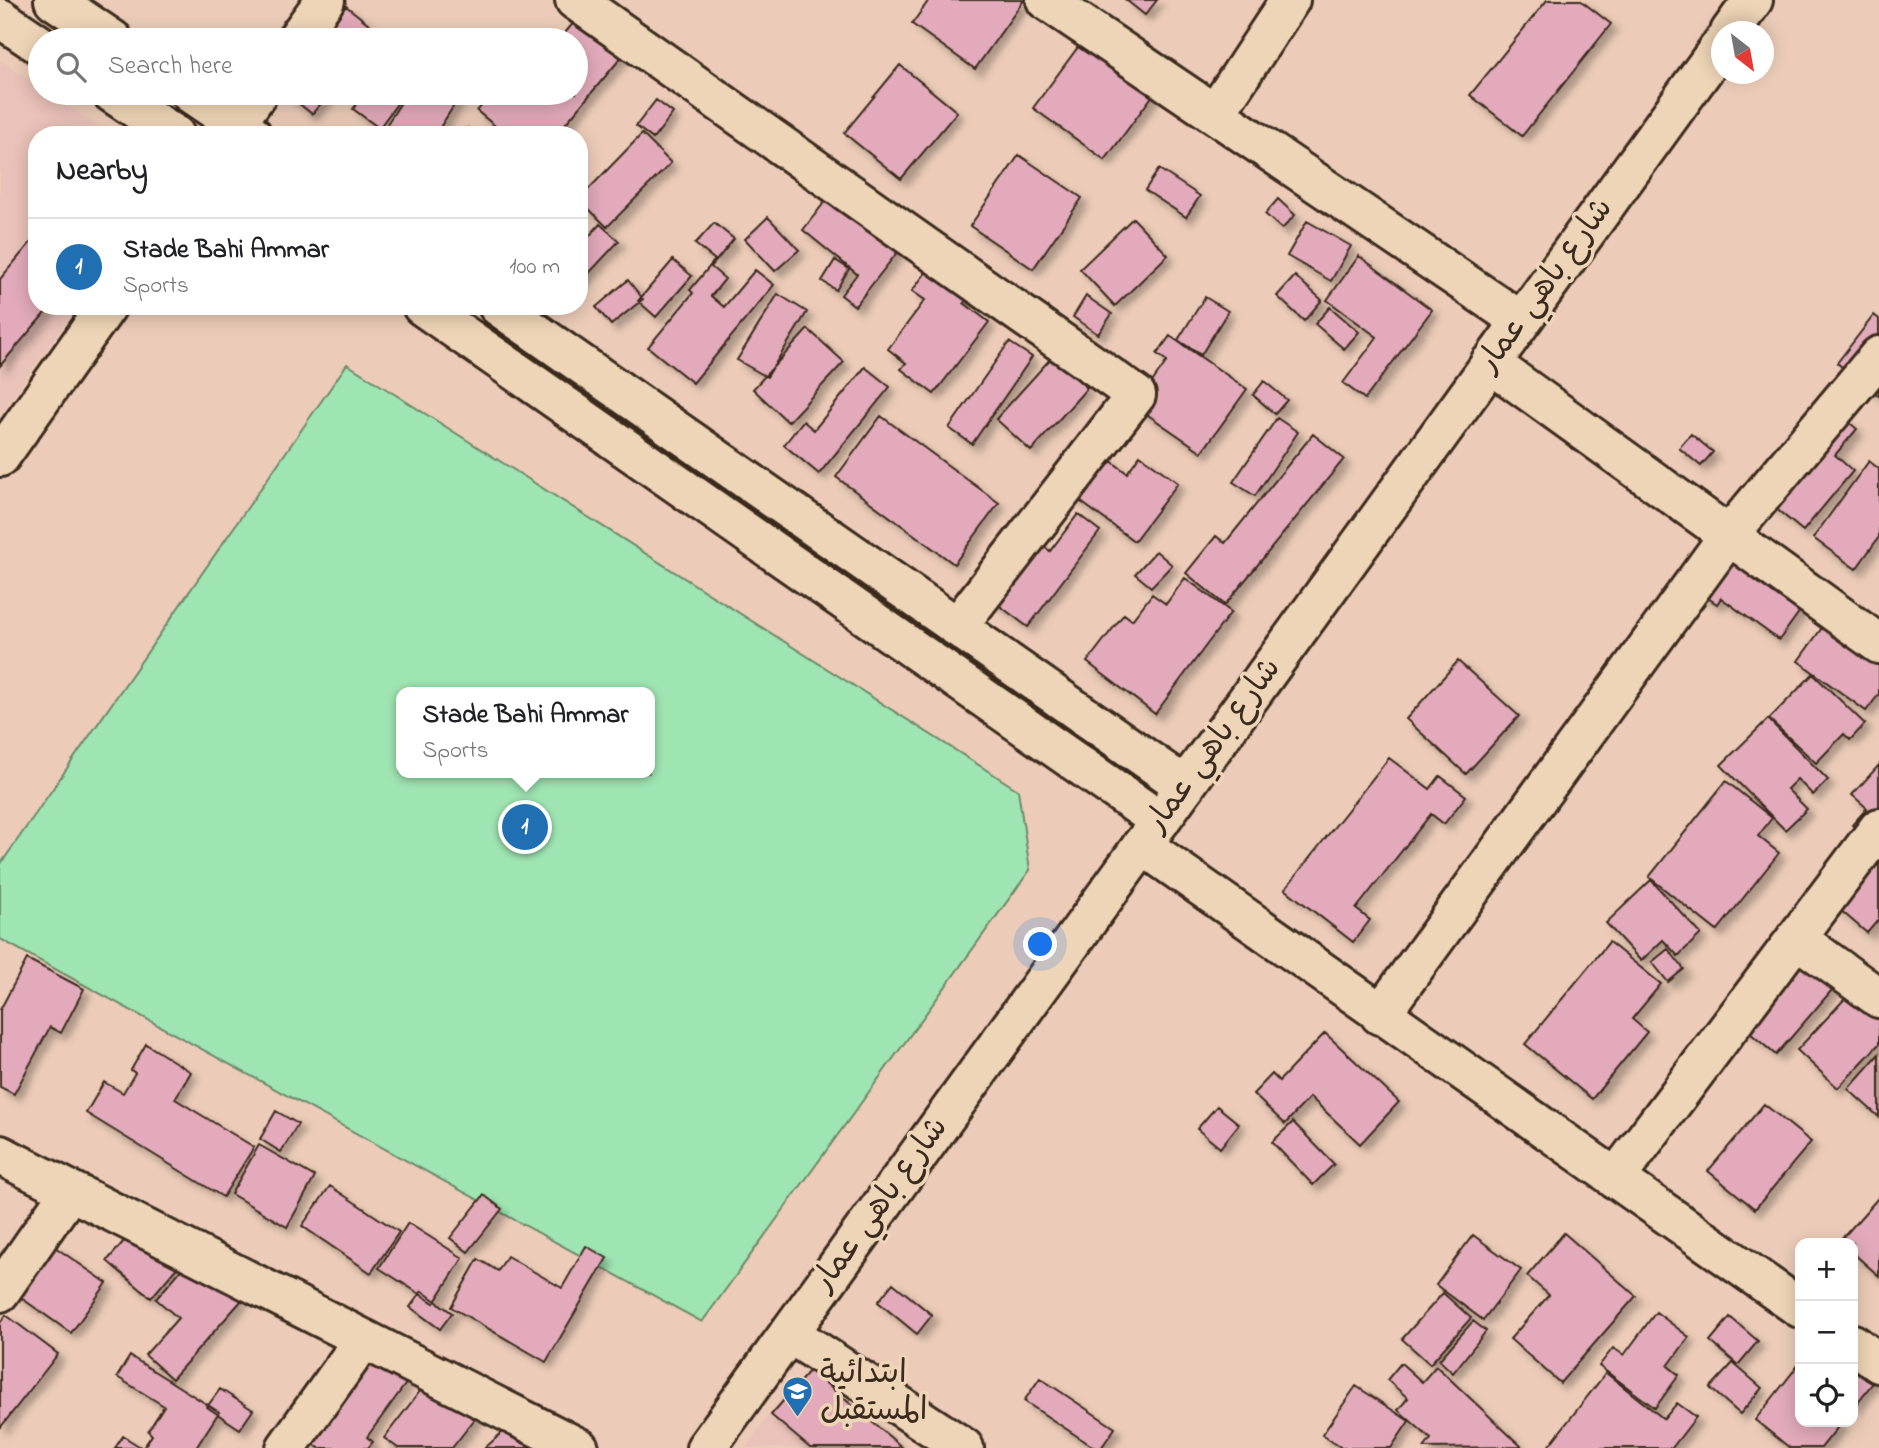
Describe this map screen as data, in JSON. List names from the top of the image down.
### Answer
{
  "streets": {
    "street": ["شارع باهي عمار"]
  },
  "places": {
    "school or university": ["ابتدائية المستقبل"]
  },
  "north": "bottom right",
  "page": {
    "search": "Search here",
    "heading": "Nearby",
    "list": [
      {
        "mark": "1",
        "name": "Stade Bahi Ammar",
        "note": "Sports",
        "value": "100 m"
      }
    ],
    "popup": ["Stade Bahi Ammar", "Sports"],
    "pins": "1",
    "map_buttons": ["+", "−"]
  }
}
